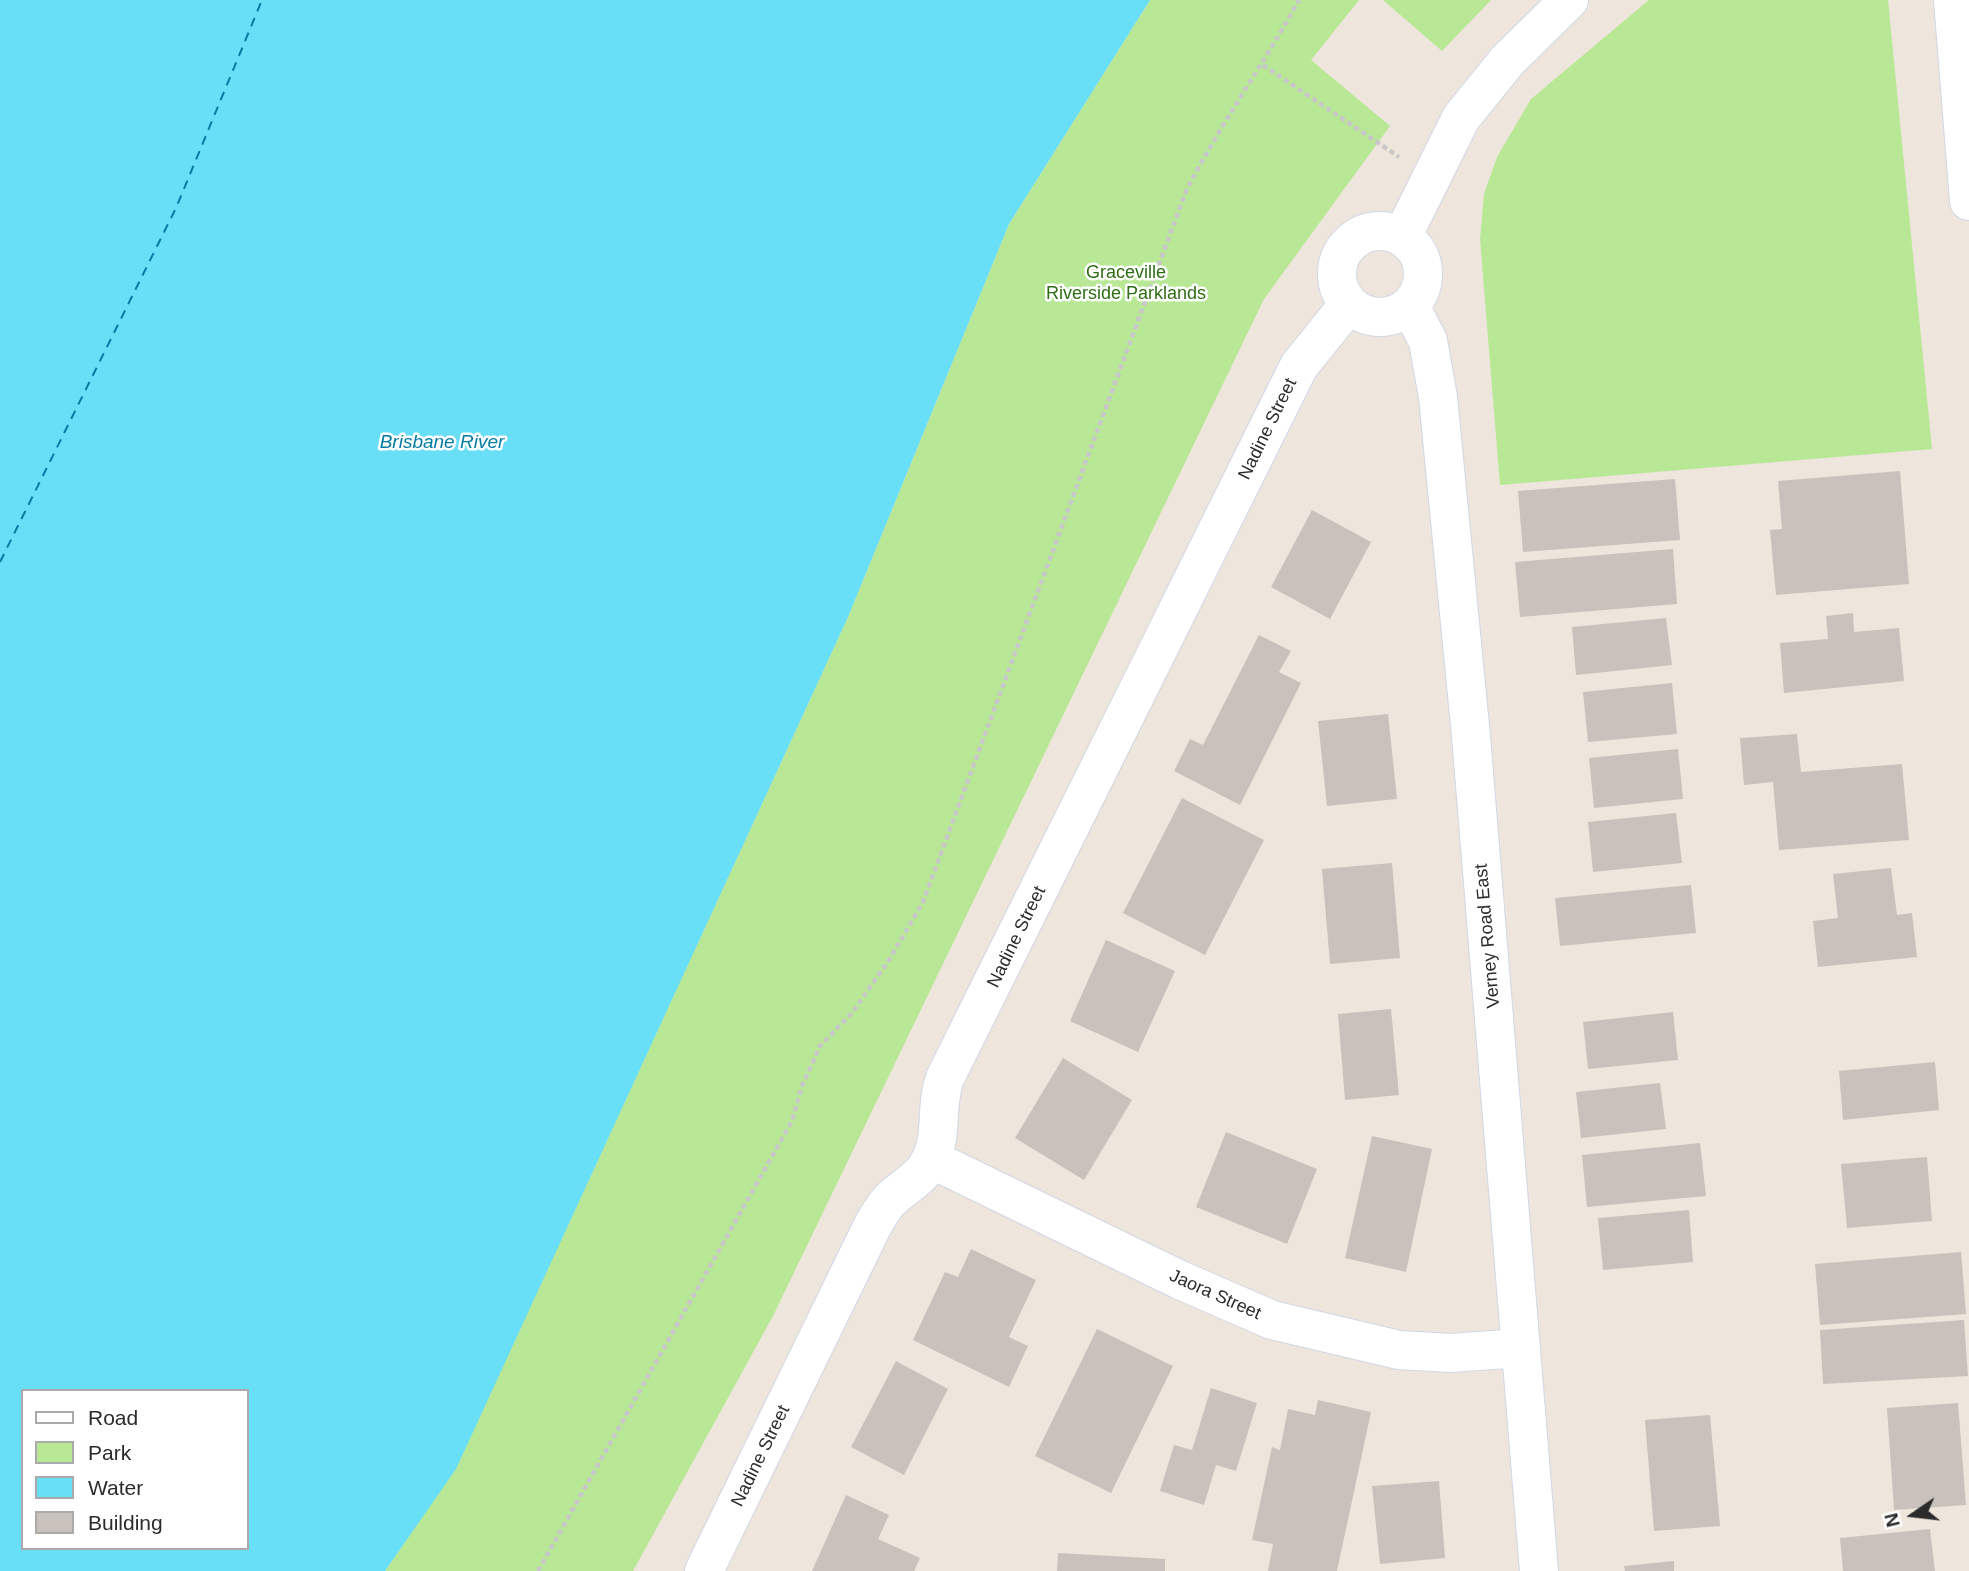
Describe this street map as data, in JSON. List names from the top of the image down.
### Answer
{
  "streets": {
    "street": ["Nadine Street", "Verney Road East", "Jaora Street"]
  },
  "crossings": [
    ["Nadine Street", "Verney Road East"],
    ["Nadine Street", "Jaora Street"],
    ["Verney Road East", "Jaora Street"]
  ],
  "water": ["Brisbane River"],
  "parks": ["Graceville Riverside Parklands"],
  "legend": [
    "Road",
    "Park",
    "Water",
    "Building"
  ],
  "north": "left"
}
